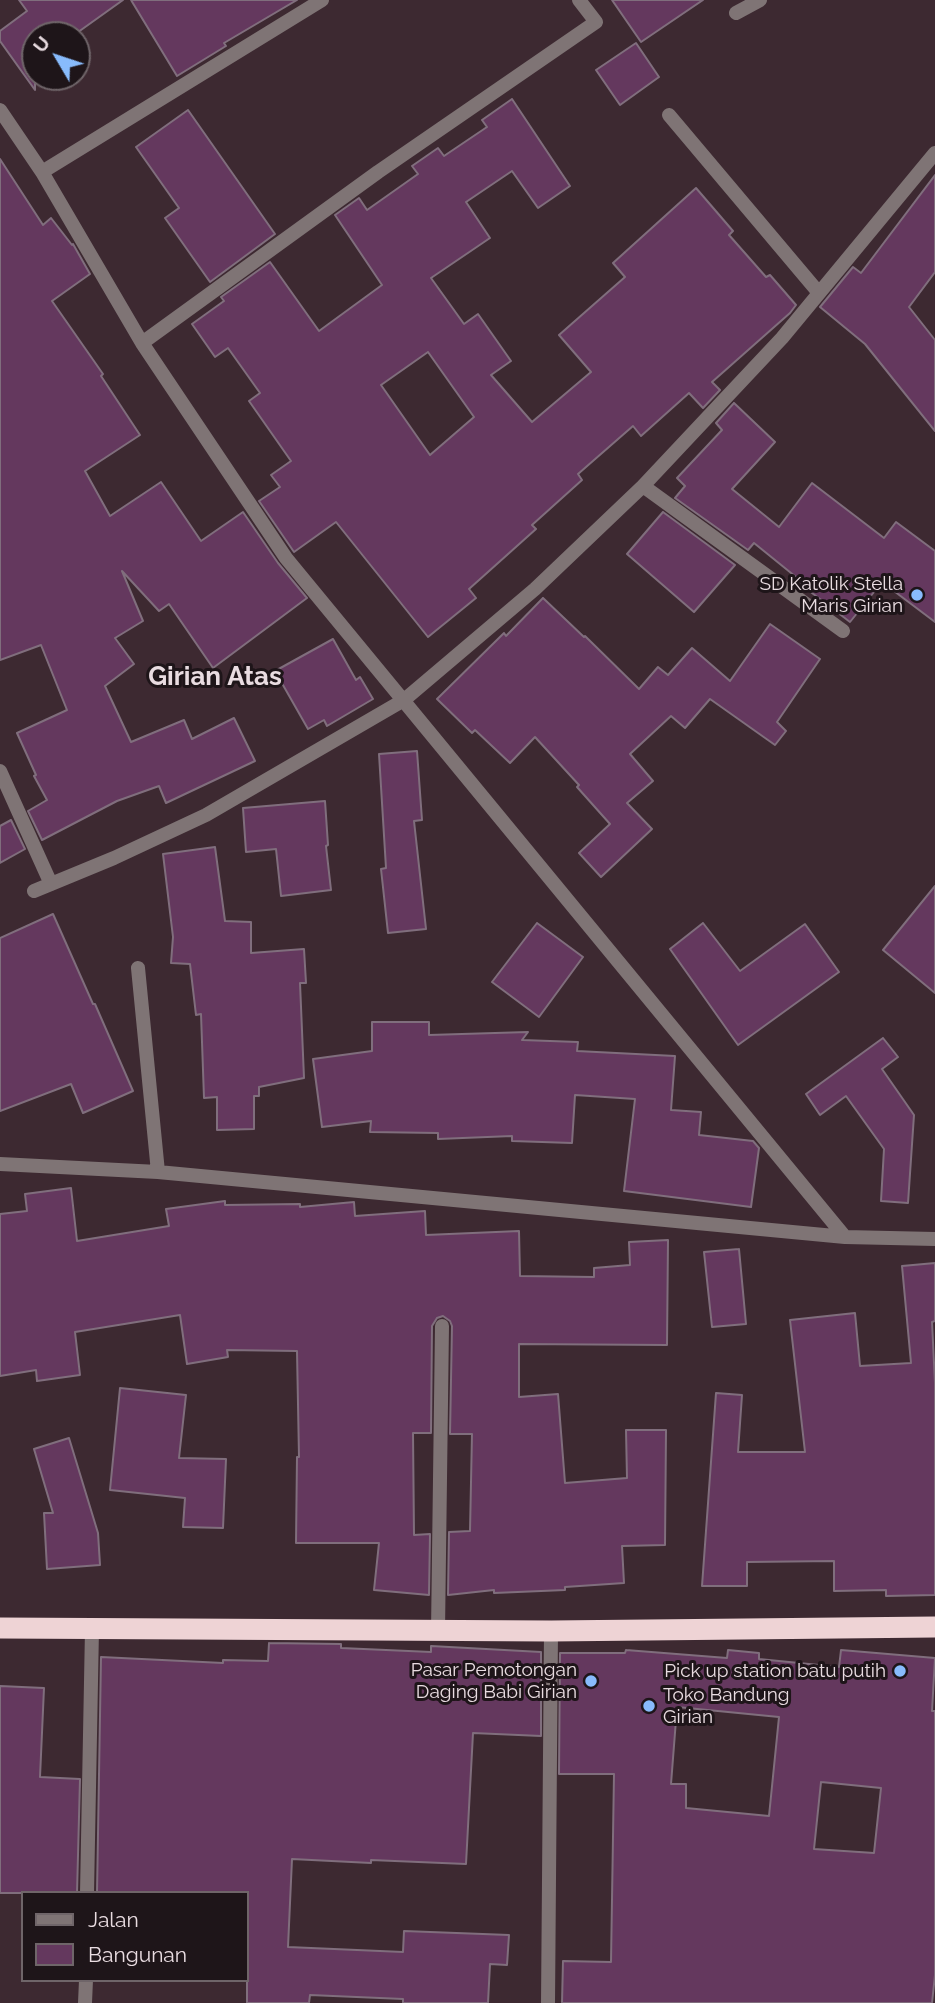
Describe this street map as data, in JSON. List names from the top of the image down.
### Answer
{
  "districts": ["Girian Atas"],
  "places": [
    "SD Katolik Stella Maris Girian",
    "Pick up station batu putih",
    "Pasar Pemotongan Daging Babi Girian",
    "Toko Bandung Girian"
  ],
  "legend": ["Jalan", "Bangunan"],
  "north": "top left"
}
